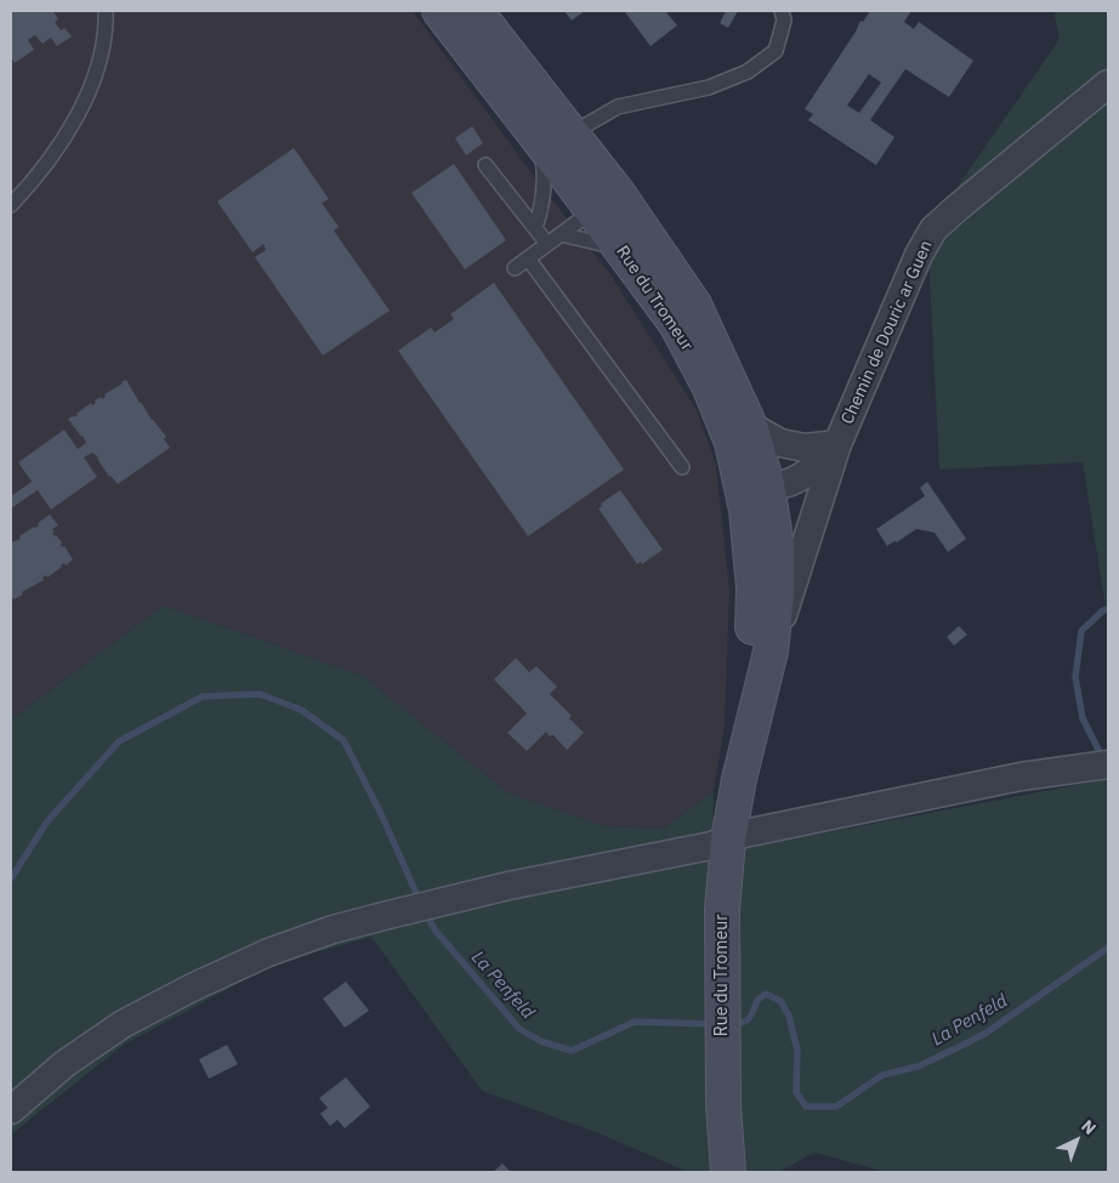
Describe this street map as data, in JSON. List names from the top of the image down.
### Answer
{
  "streets": {
    "main road": ["Rue du Tromeur"],
    "street": ["Chemin de Douric ar Guen"]
  },
  "crossings": [
    ["Rue du Tromeur", "Chemin de Douric ar Guen"]
  ],
  "water": ["La Penfeld"],
  "north": "top right"
}
